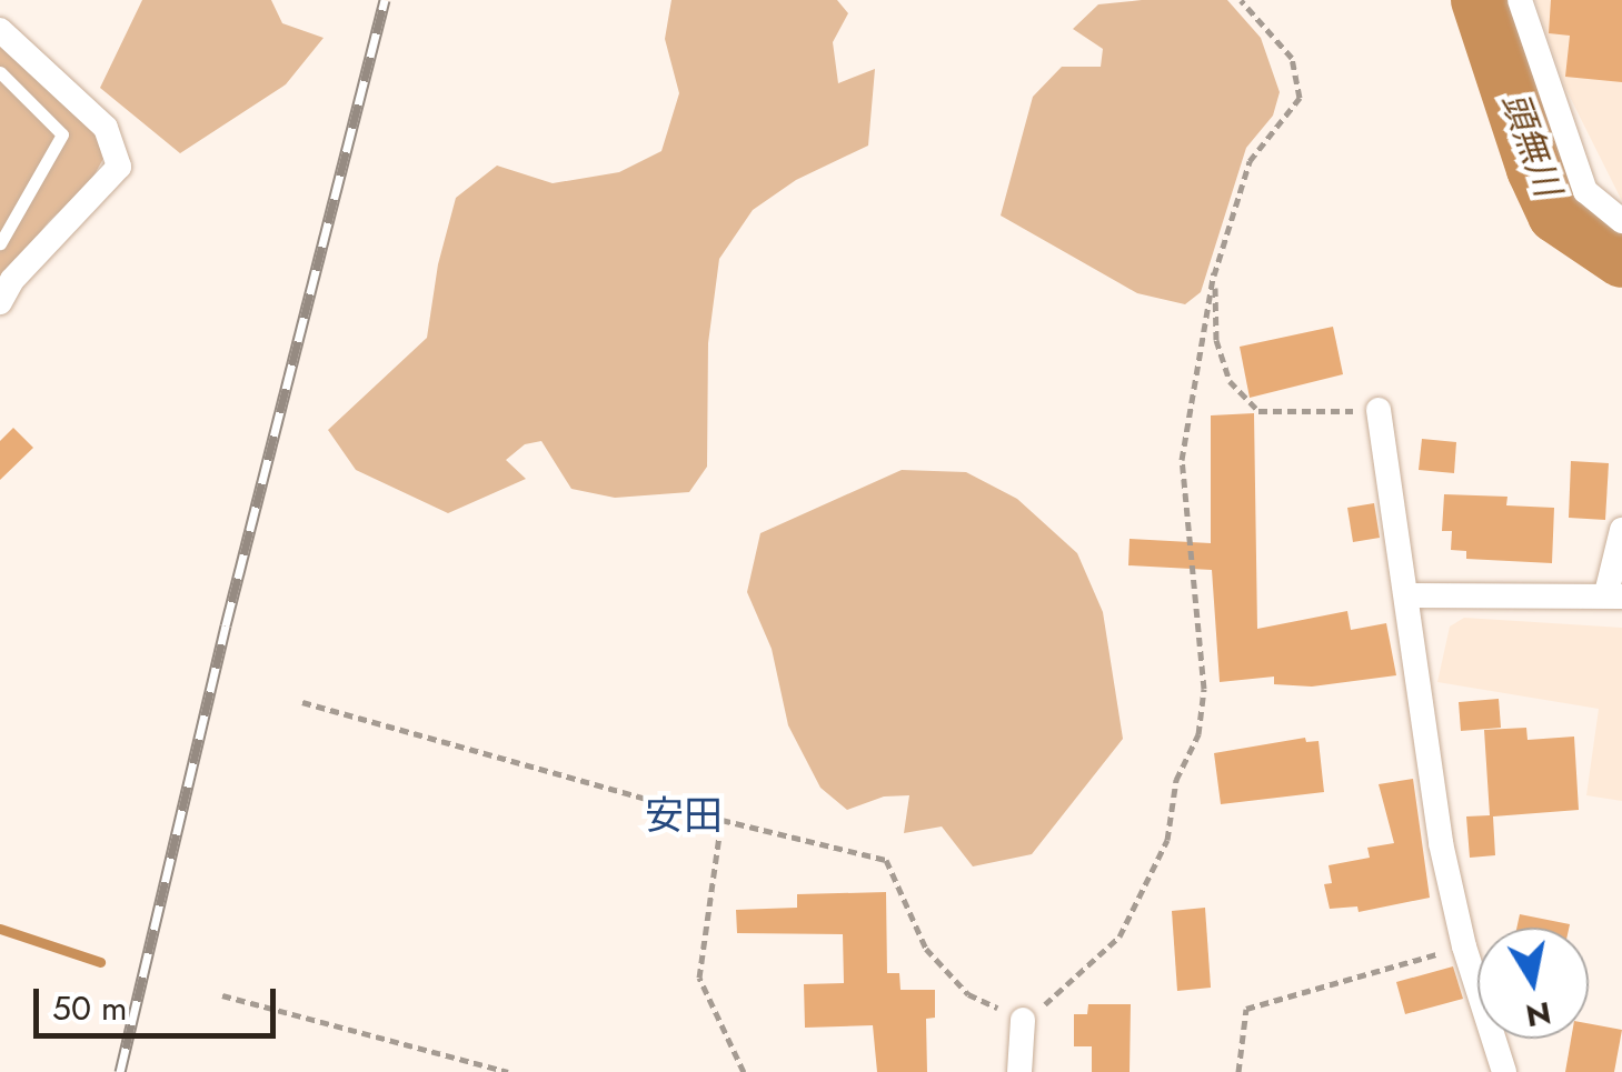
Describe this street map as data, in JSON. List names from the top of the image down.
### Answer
{
  "districts": ["安田"],
  "water": ["頭無川"],
  "scale_bar": "50 m",
  "north": "bottom"
}
